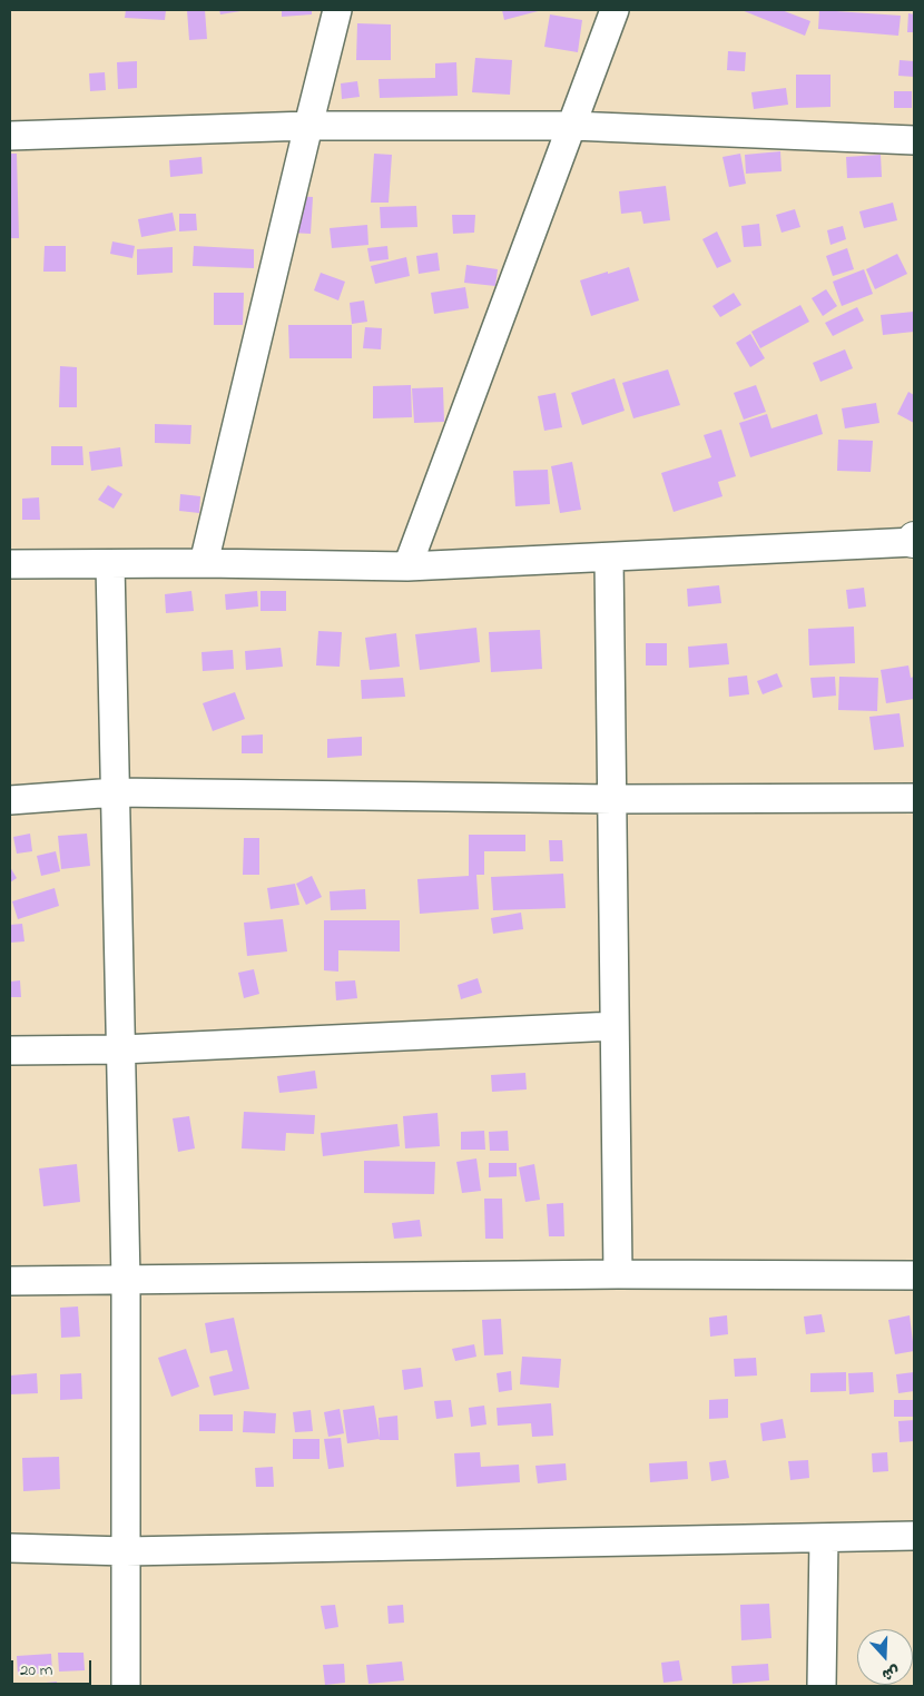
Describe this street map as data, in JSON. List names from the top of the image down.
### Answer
{
  "scale_bar": "20 m",
  "north": "bottom"
}
